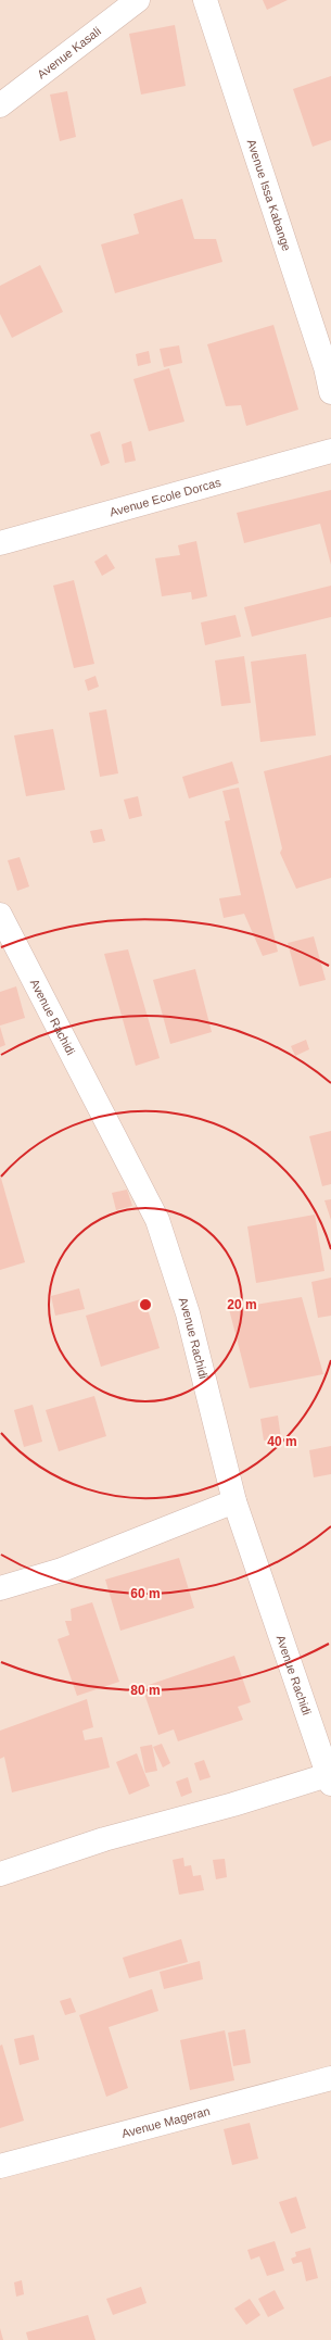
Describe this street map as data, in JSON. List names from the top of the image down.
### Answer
{
  "streets": {
    "street": [
      "Avenue Kasali",
      "Avenue Issa Kabange",
      "Avenue Ecole Dorcas",
      "Avenue Rachidi",
      "Avenue Mageran"
    ]
  },
  "rings": [
    "20 m",
    "40 m",
    "60 m",
    "80 m"
  ]
}
